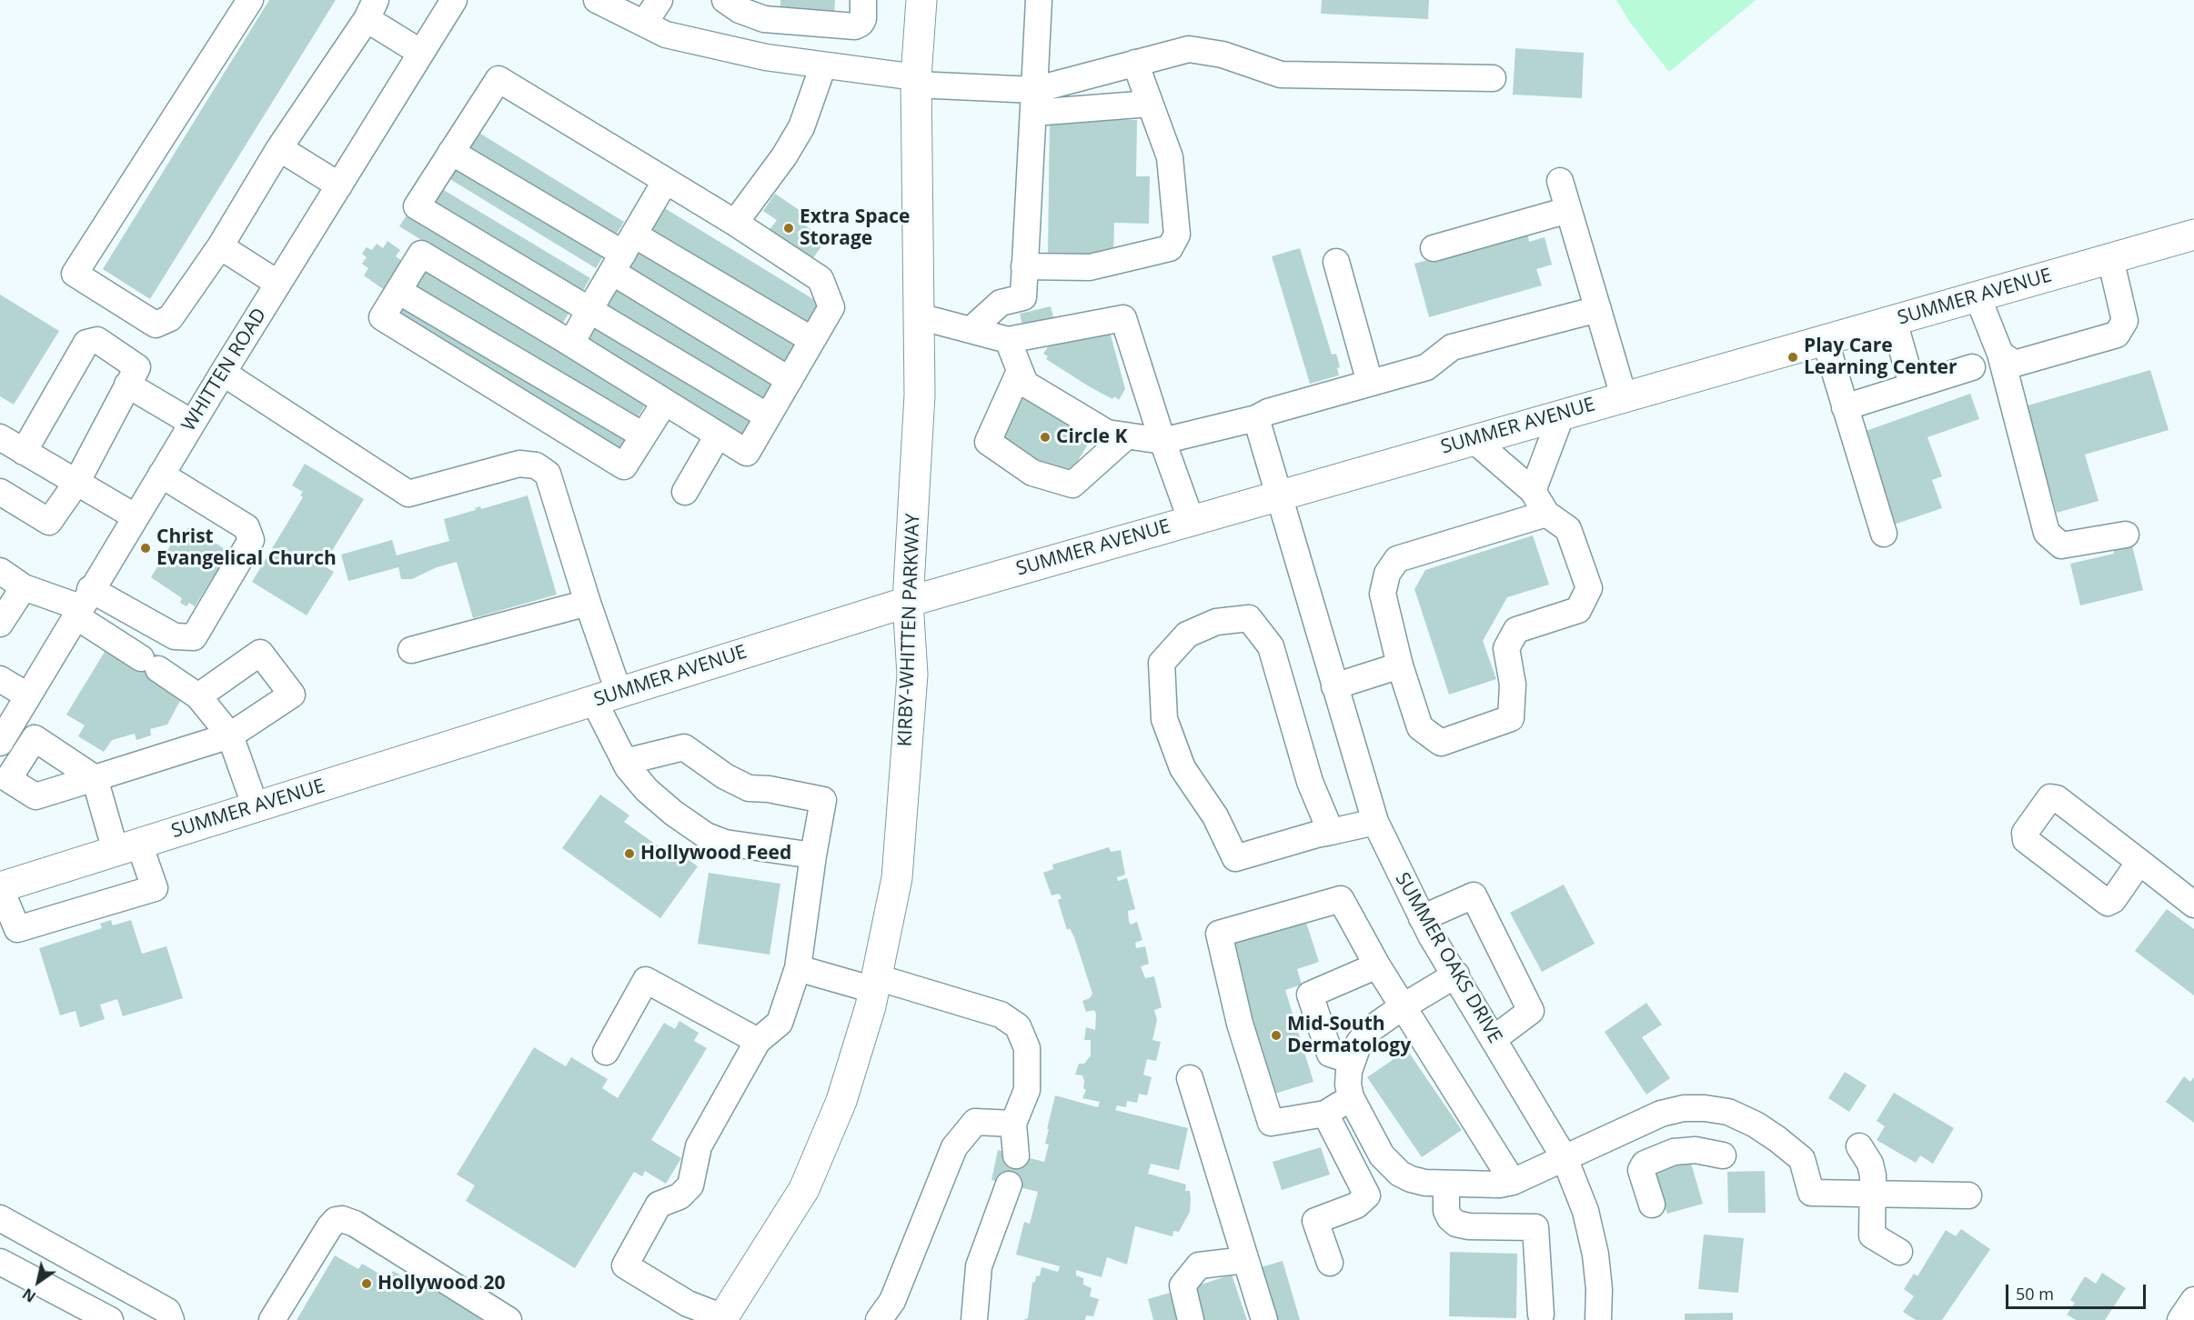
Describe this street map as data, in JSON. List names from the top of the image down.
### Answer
{
  "streets": {
    "main road": ["SUMMER AVENUE", "KIRBY-WHITTEN PARKWAY"],
    "street": ["WHITTEN ROAD", "SUMMER OAKS DRIVE"]
  },
  "crossings": [
    ["SUMMER AVENUE", "KIRBY-WHITTEN PARKWAY"],
    ["SUMMER AVENUE", "SUMMER OAKS DRIVE"]
  ],
  "places": [
    "Extra Space Storage",
    "Play Care Learning Center",
    "Circle K",
    "Christ Evangelical Church",
    "Hollywood Feed",
    "Mid-South Dermatology",
    "Hollywood 20"
  ],
  "scale_bar": "50 m",
  "north": "bottom left"
}
